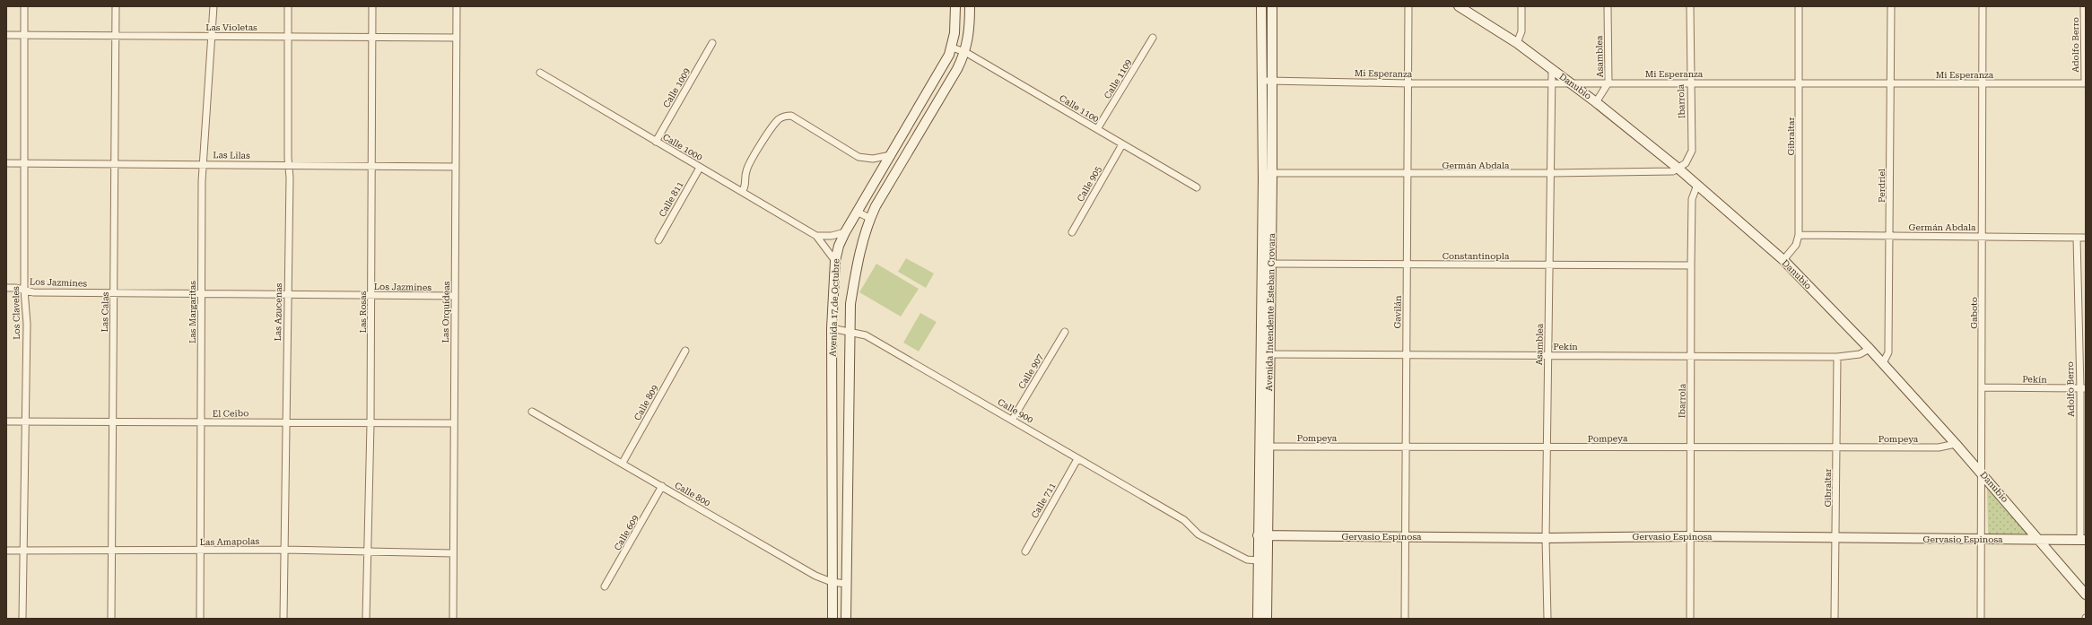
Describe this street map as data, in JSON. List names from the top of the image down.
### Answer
{
  "streets": {
    "main road": [
      "Danubio",
      "Avenida 17 de Octubre",
      "Avenida Intendente Esteban Crovara",
      "Gervasio Espinosa"
    ],
    "street": [
      "Las Violetas",
      "Adolfo Berro",
      "Asamblea",
      "Mi Esperanza",
      "Calle 1109",
      "Calle 1009",
      "Ibarrola",
      "Calle 1100",
      "Gibraltar",
      "Calle 1000",
      "Las Lilas",
      "Germán Abdala",
      "Calle 905",
      "Perdriel",
      "Calle 811",
      "Constantinopla",
      "Los Jazmines",
      "Las Calas",
      "Las Margaritas",
      "Las Azucenas",
      "Las Rosas",
      "Las Orquídeas",
      "Gavilán",
      "Los Claveles",
      "Gaboto",
      "Pekín",
      "Calle 907",
      "Calle 809",
      "Calle 900",
      "El Ceibo",
      "Pompeya",
      "Calle 800",
      "Calle 711",
      "Calle 609",
      "Las Amapolas"
    ]
  },
  "crossings": [
    ["Las Violetas", "Las Calas"],
    ["Las Violetas", "Las Margaritas"],
    ["Las Violetas", "Las Azucenas"],
    ["Las Violetas", "Las Rosas"],
    ["Las Violetas", "Las Orquídeas"],
    ["Las Violetas", "Los Claveles"],
    ["Adolfo Berro", "Mi Esperanza"],
    ["Adolfo Berro", "Germán Abdala"],
    ["Adolfo Berro", "Pekín"],
    ["Adolfo Berro", "Gervasio Espinosa"],
    ["Asamblea", "Mi Esperanza"],
    ["Asamblea", "Danubio"],
    ["Asamblea", "Germán Abdala"],
    ["Asamblea", "Constantinopla"],
    ["Asamblea", "Pekín"],
    ["Asamblea", "Pompeya"],
    ["Asamblea", "Gervasio Espinosa"],
    ["Mi Esperanza", "Danubio"],
    ["Mi Esperanza", "Ibarrola"],
    ["Mi Esperanza", "Gibraltar"],
    ["Mi Esperanza", "Perdriel"],
    ["Mi Esperanza", "Avenida Intendente Esteban Crovara"],
    ["Mi Esperanza", "Gavilán"],
    ["Mi Esperanza", "Gaboto"],
    ["Calle 1109", "Calle 1100"],
    ["Danubio", "Ibarrola"],
    ["Danubio", "Gibraltar"],
    ["Danubio", "Germán Abdala"],
    ["Danubio", "Perdriel"],
    ["Danubio", "Gaboto"],
    ["Danubio", "Pekín"],
    ["Danubio", "Pompeya"],
    ["Danubio", "Gervasio Espinosa"],
    ["Calle 1009", "Calle 1000"],
    ["Ibarrola", "Germán Abdala"],
    ["Ibarrola", "Constantinopla"],
    ["Ibarrola", "Pekín"],
    ["Ibarrola", "Pompeya"],
    ["Ibarrola", "Gervasio Espinosa"],
    ["Calle 1100", "Calle 905"],
    ["Calle 1100", "Avenida 17 de Octubre"],
    ["Gibraltar", "Germán Abdala"],
    ["Gibraltar", "Pekín"],
    ["Gibraltar", "Pompeya"],
    ["Gibraltar", "Gervasio Espinosa"],
    ["Calle 1000", "Calle 811"],
    ["Calle 1000", "Avenida 17 de Octubre"],
    ["Las Lilas", "Las Calas"],
    ["Las Lilas", "Las Margaritas"],
    ["Las Lilas", "Las Azucenas"],
    ["Las Lilas", "Las Rosas"],
    ["Las Lilas", "Las Orquídeas"],
    ["Las Lilas", "Los Claveles"],
    ["Germán Abdala", "Perdriel"],
    ["Germán Abdala", "Avenida Intendente Esteban Crovara"],
    ["Germán Abdala", "Gavilán"],
    ["Germán Abdala", "Gaboto"],
    ["Constantinopla", "Avenida Intendente Esteban Crovara"],
    ["Constantinopla", "Gavilán"],
    ["Los Jazmines", "Las Calas"],
    ["Los Jazmines", "Las Margaritas"],
    ["Los Jazmines", "Las Azucenas"],
    ["Los Jazmines", "Las Rosas"],
    ["Los Jazmines", "Las Orquídeas"],
    ["Los Jazmines", "Los Claveles"],
    ["Avenida 17 de Octubre", "Calle 900"],
    ["Avenida 17 de Octubre", "Calle 800"],
    ["Las Calas", "El Ceibo"],
    ["Las Calas", "Las Amapolas"],
    ["Las Margaritas", "El Ceibo"],
    ["Las Margaritas", "Las Amapolas"],
    ["Las Azucenas", "El Ceibo"],
    ["Las Azucenas", "Las Amapolas"],
    ["Las Rosas", "El Ceibo"],
    ["Las Rosas", "Las Amapolas"],
    ["Las Orquídeas", "El Ceibo"],
    ["Las Orquídeas", "Las Amapolas"],
    ["Avenida Intendente Esteban Crovara", "Pekín"],
    ["Avenida Intendente Esteban Crovara", "Calle 900"],
    ["Avenida Intendente Esteban Crovara", "Pompeya"],
    ["Avenida Intendente Esteban Crovara", "Gervasio Espinosa"],
    ["Gavilán", "Pekín"],
    ["Gavilán", "Pompeya"],
    ["Gavilán", "Gervasio Espinosa"],
    ["Los Claveles", "El Ceibo"],
    ["Los Claveles", "Las Amapolas"],
    ["Gaboto", "Pekín"],
    ["Gaboto", "Gervasio Espinosa"],
    ["Calle 907", "Calle 900"],
    ["Calle 809", "Calle 800"],
    ["Calle 900", "Calle 711"],
    ["Calle 800", "Calle 609"]
  ]
}
